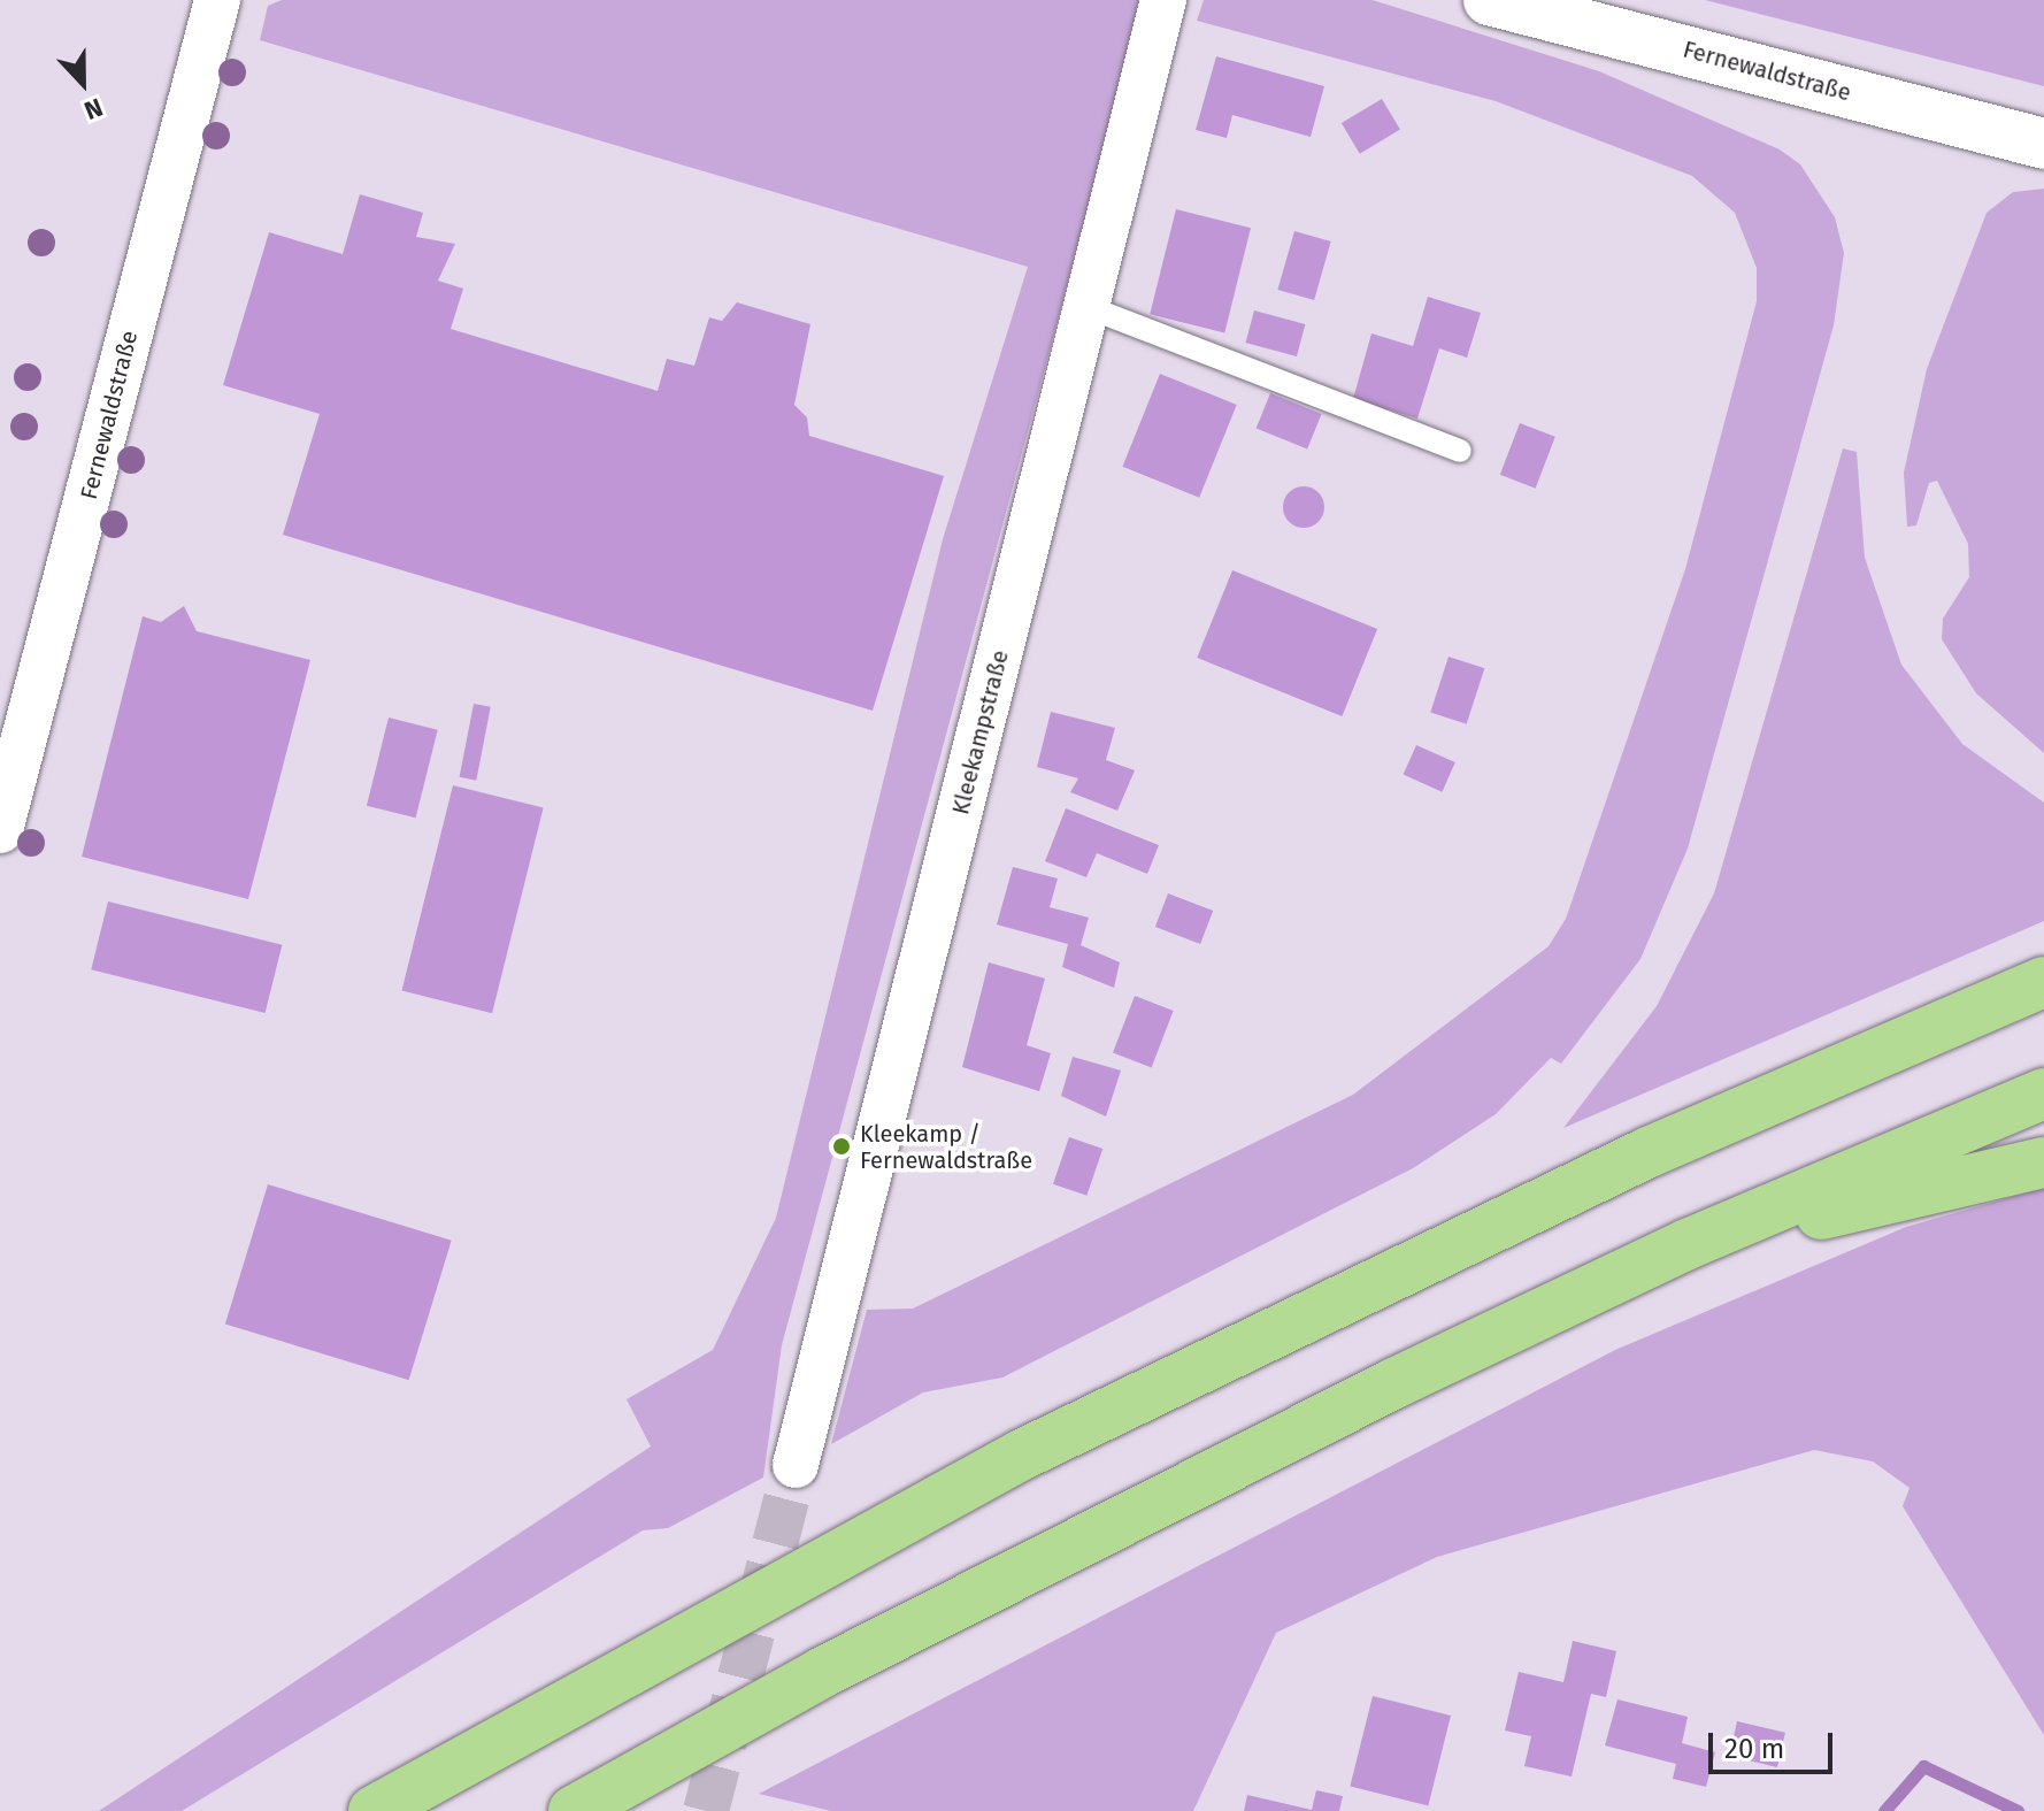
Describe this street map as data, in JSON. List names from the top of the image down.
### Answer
{
  "streets": {
    "main road": ["Fernewaldstraße"],
    "street": ["Kleekampstraße"]
  },
  "places": ["Kleekamp / Fernewaldstraße"],
  "scale_bar": "20 m",
  "north": "bottom"
}
